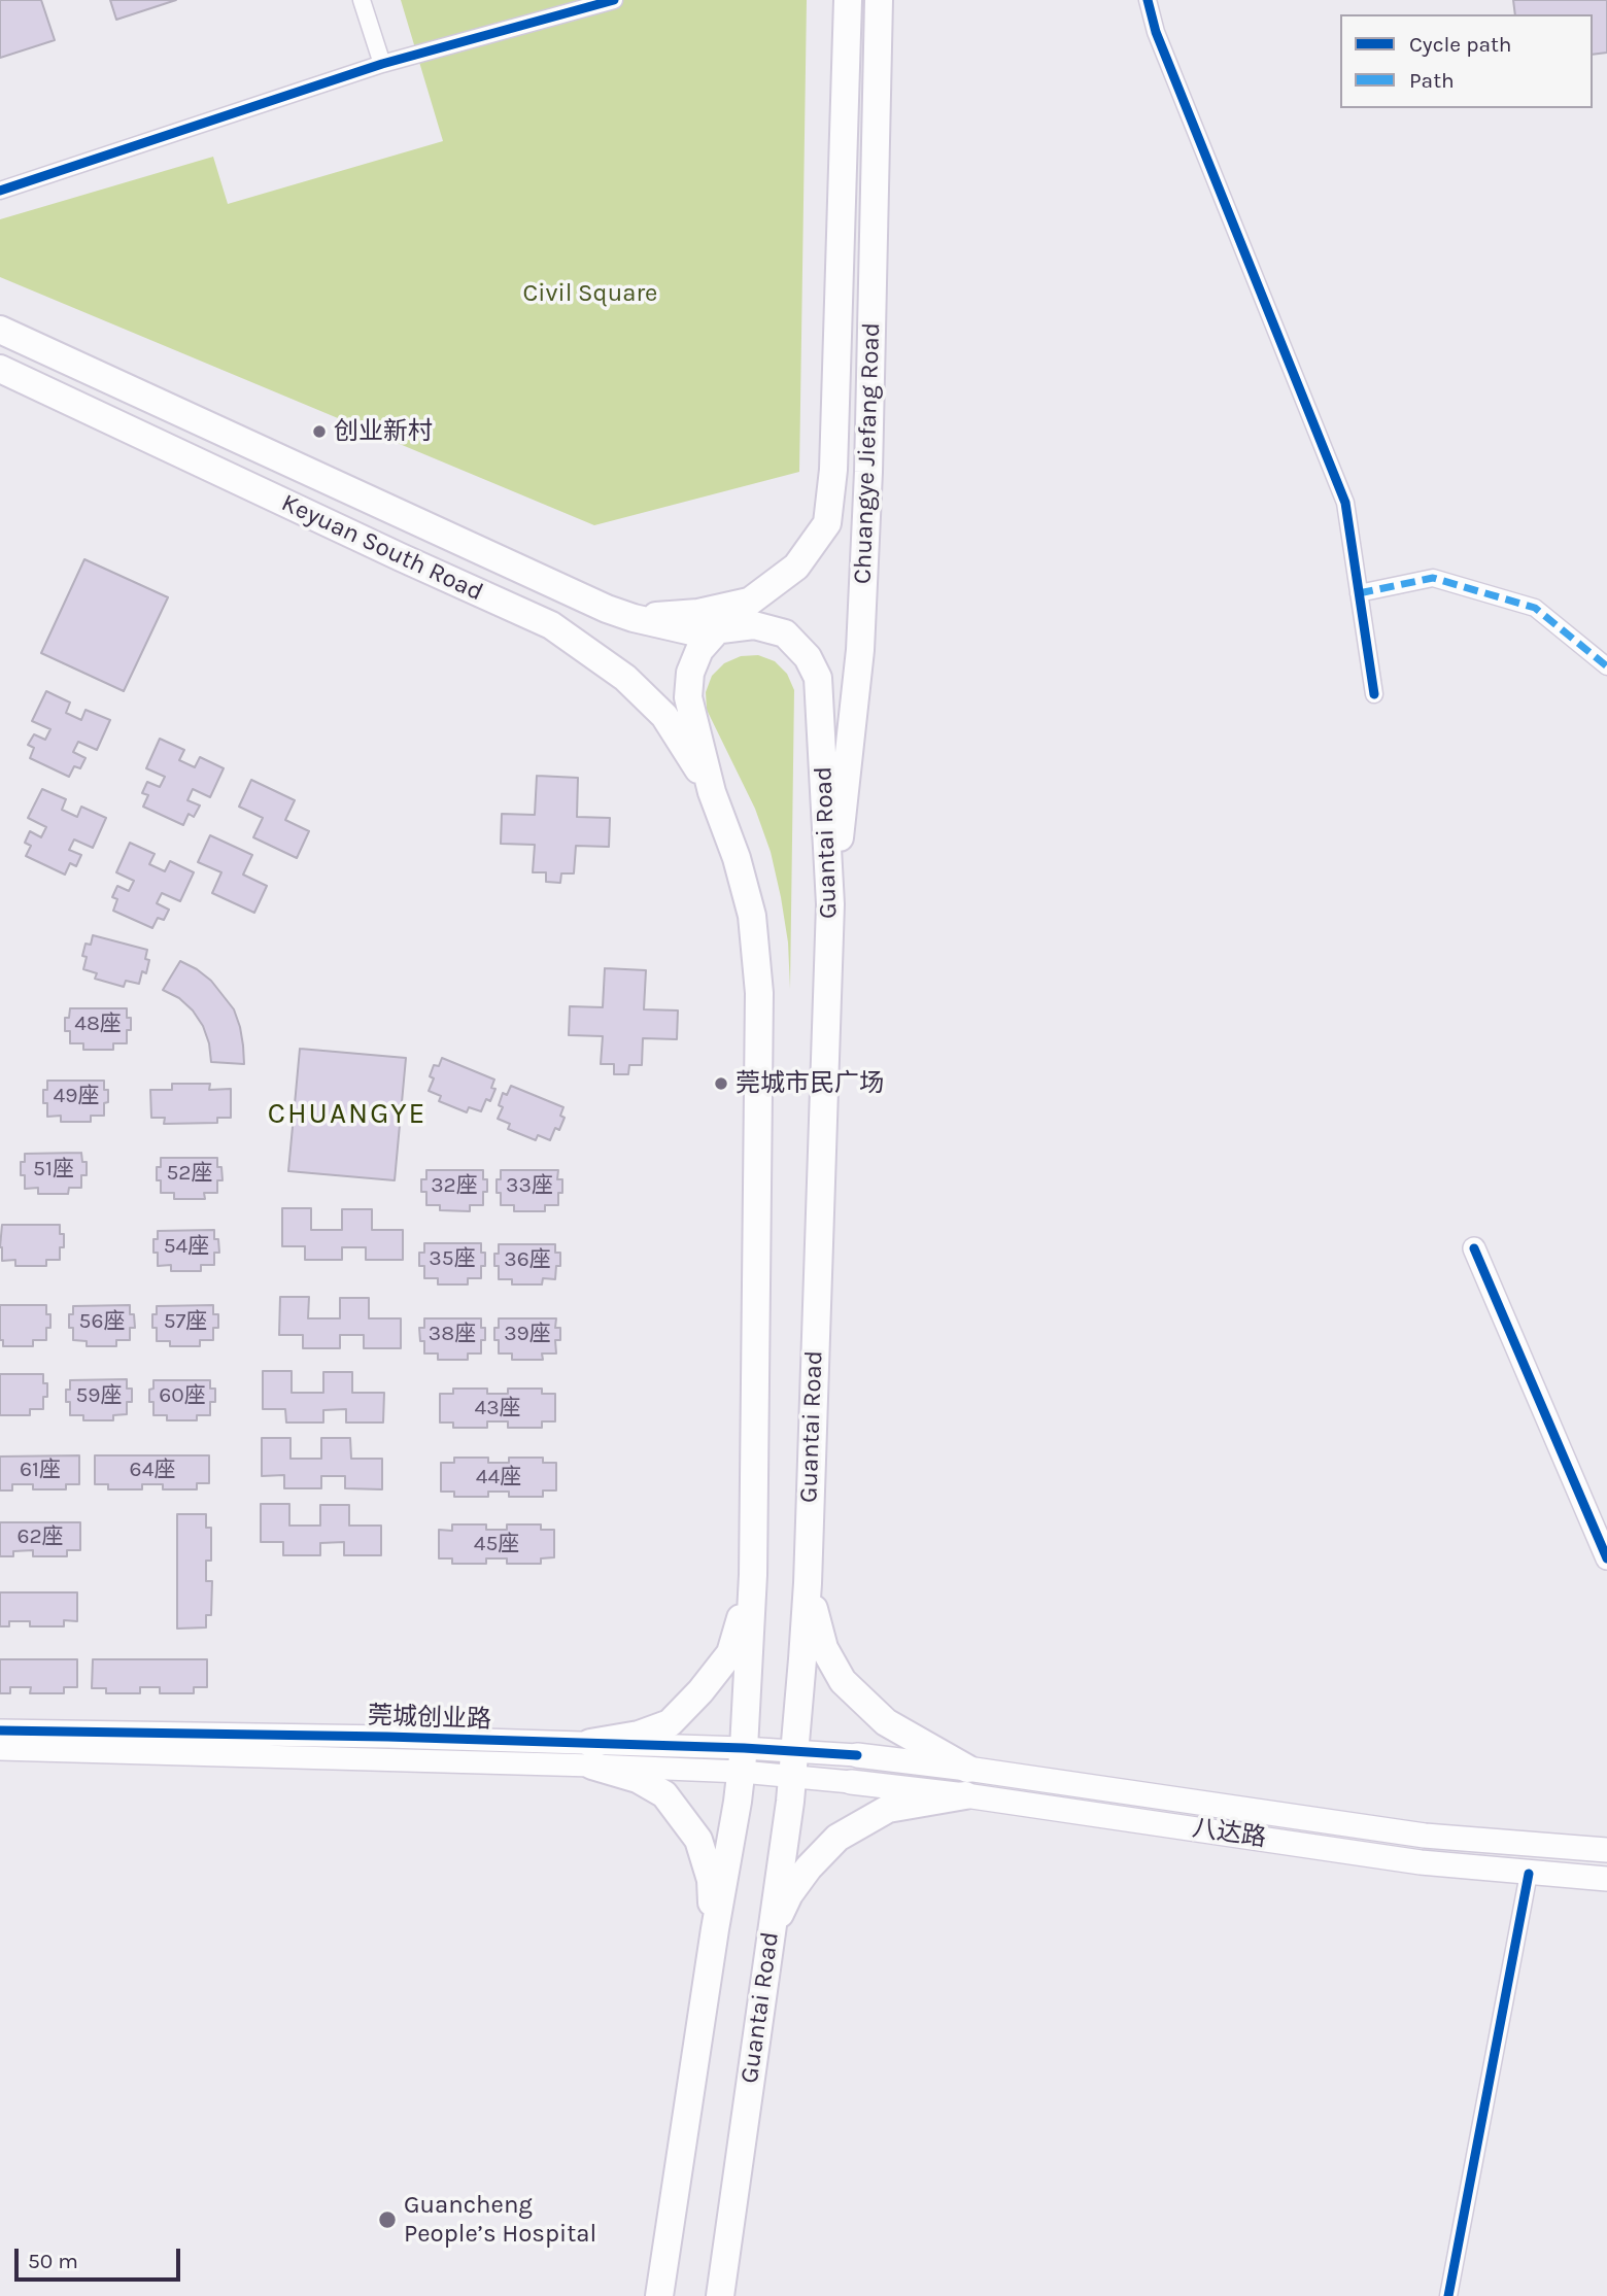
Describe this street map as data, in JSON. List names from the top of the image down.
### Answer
{
  "streets": {
    "main road": [
      "Chuangye Jiefang Road",
      "Keyuan South Road",
      "Guantai Road",
      "八达路"
    ],
    "street": ["莞城创业路"]
  },
  "crossings": [
    ["Chuangye Jiefang Road", "Keyuan South Road"],
    ["Chuangye Jiefang Road", "Guantai Road"],
    ["Keyuan South Road", "Guantai Road"],
    ["Guantai Road", "莞城创业路"],
    ["莞城创业路", "八达路"]
  ],
  "districts": ["CHUANGYE"],
  "parks": ["Civil Square"],
  "places": ["创业新村", "莞城市民广场", "Guancheng People’s Hospital"],
  "house_numbers": [
    "48座",
    "49座",
    "51座",
    "52座",
    "32座",
    "33座",
    "54座",
    "35座",
    "36座",
    "56座",
    "57座",
    "38座",
    "39座",
    "59座",
    "60座",
    "43座",
    "61座",
    "64座",
    "44座",
    "62座",
    "45座"
  ],
  "legend": ["Cycle path", "Path"],
  "scale_bar": "50 m"
}
